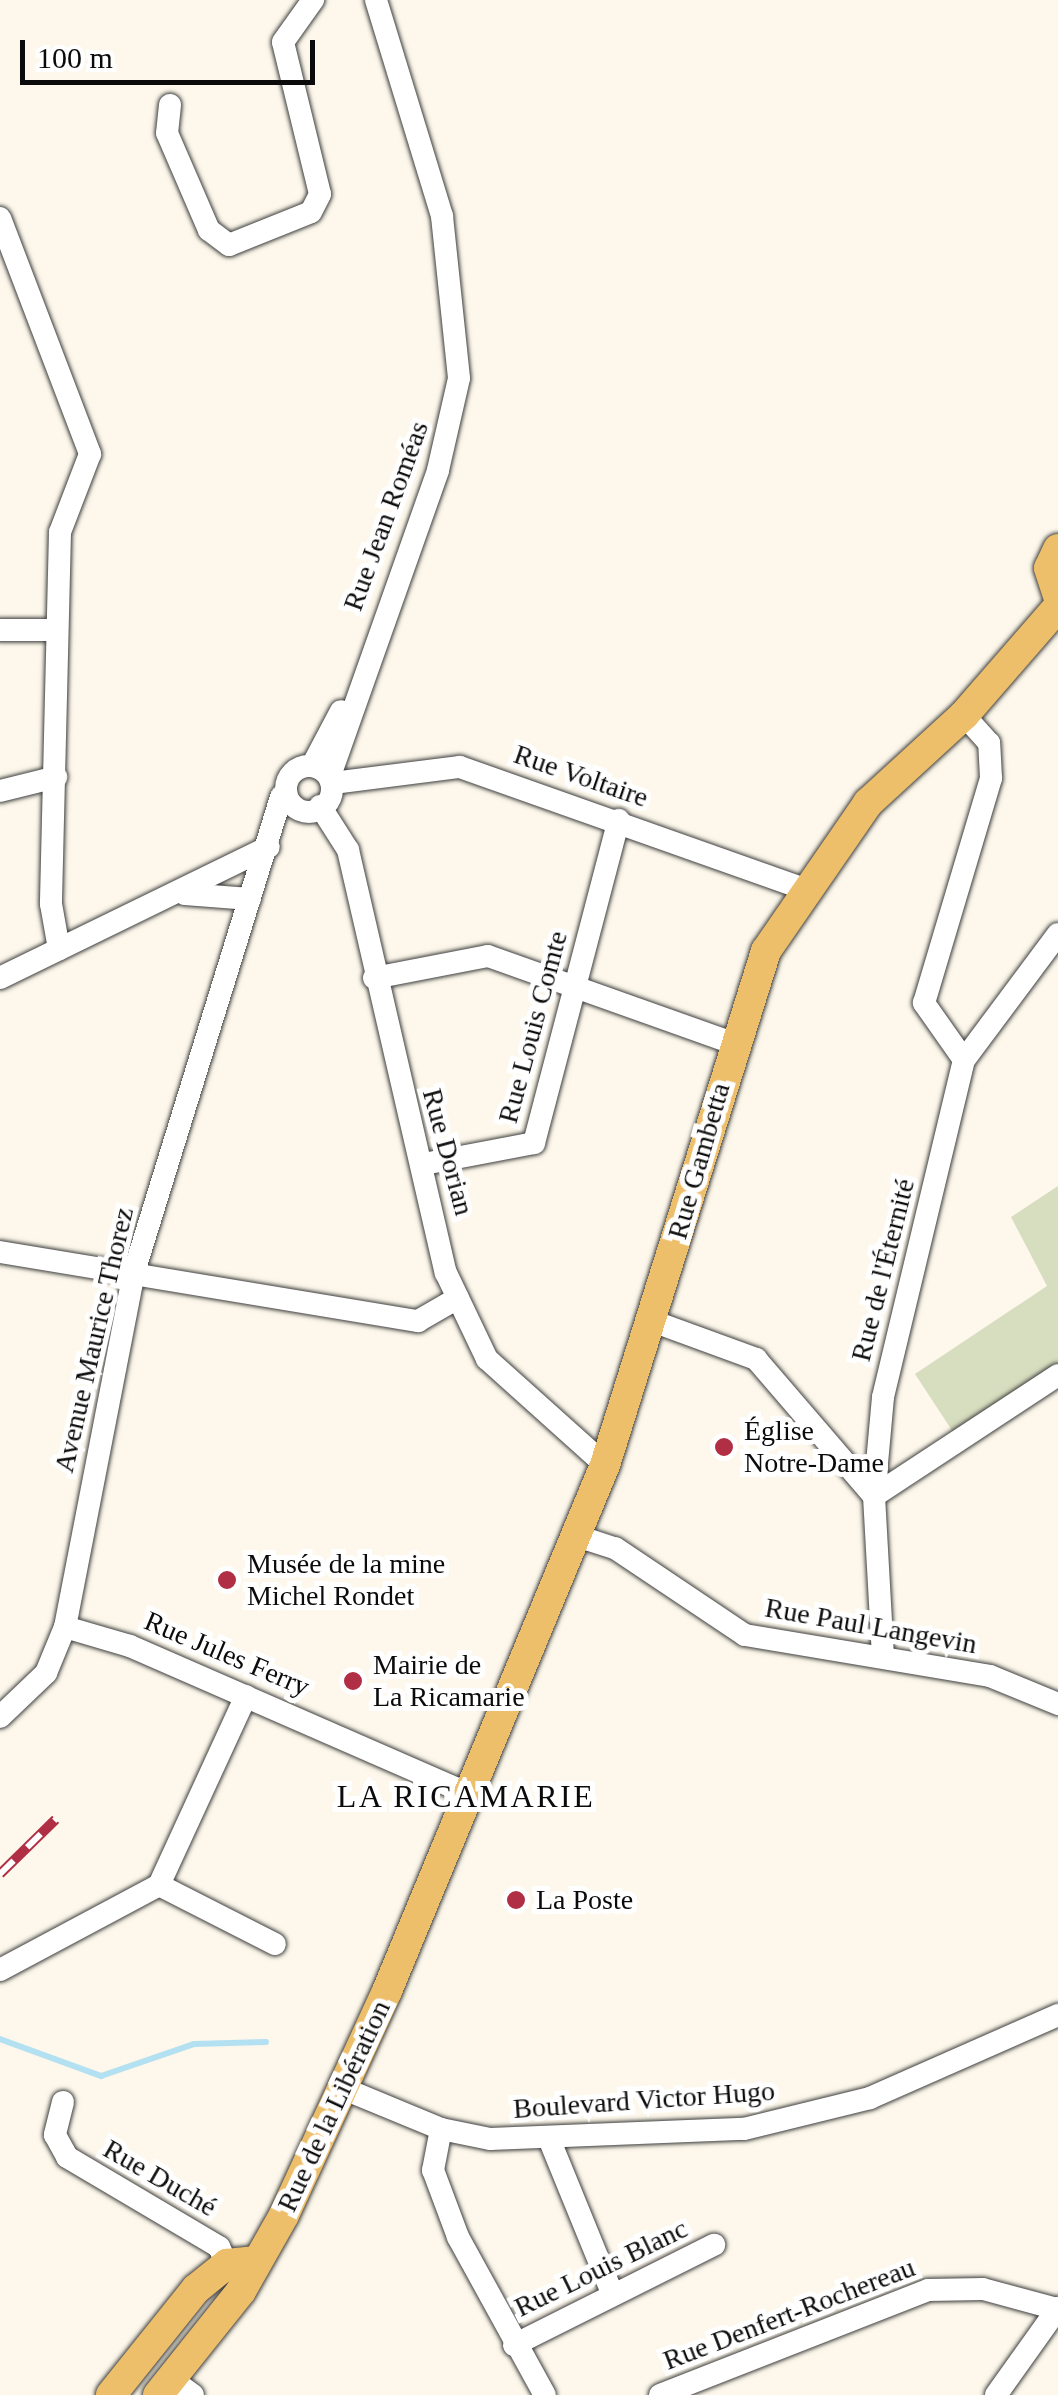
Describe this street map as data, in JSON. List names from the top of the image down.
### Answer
{
  "streets": {
    "main road": ["Rue Gambetta", "Rue de la Libération"],
    "street": [
      "Rue Jean Roméas",
      "Rue Voltaire",
      "Rue Louis Comte",
      "Rue Dorian",
      "Rue de l'Éternité",
      "Avenue Maurice Thorez",
      "Rue Paul Langevin",
      "Rue Jules Ferry",
      "Boulevard Victor Hugo",
      "Rue Duché",
      "Rue Louis Blanc",
      "Rue Denfert-Rochereau"
    ]
  },
  "crossings": [
    ["Rue Jean Roméas", "Rue Voltaire"],
    ["Rue Jean Roméas", "Rue Dorian"],
    ["Rue Jean Roméas", "Avenue Maurice Thorez"],
    ["Rue Voltaire", "Rue Louis Comte"],
    ["Rue Voltaire", "Rue Gambetta"],
    ["Rue Louis Comte", "Rue Dorian"],
    ["Rue Dorian", "Rue Gambetta"],
    ["Rue Dorian", "Avenue Maurice Thorez"],
    ["Rue Gambetta", "Rue Paul Langevin"],
    ["Rue Gambetta", "Rue Jules Ferry"],
    ["Rue Gambetta", "Rue de la Libération"],
    ["Rue de l'Éternité", "Rue Paul Langevin"],
    ["Avenue Maurice Thorez", "Rue Jules Ferry"],
    ["Rue Jules Ferry", "Rue de la Libération"],
    ["Boulevard Victor Hugo", "Rue de la Libération"],
    ["Rue de la Libération", "Rue Duché"]
  ],
  "districts": ["LA RICAMARIE"],
  "places": [
    "Église Notre-Dame",
    "Musée de la mine Michel Rondet",
    "Mairie de La Ricamarie",
    "La Poste"
  ],
  "scale_bar": "100 m"
}
